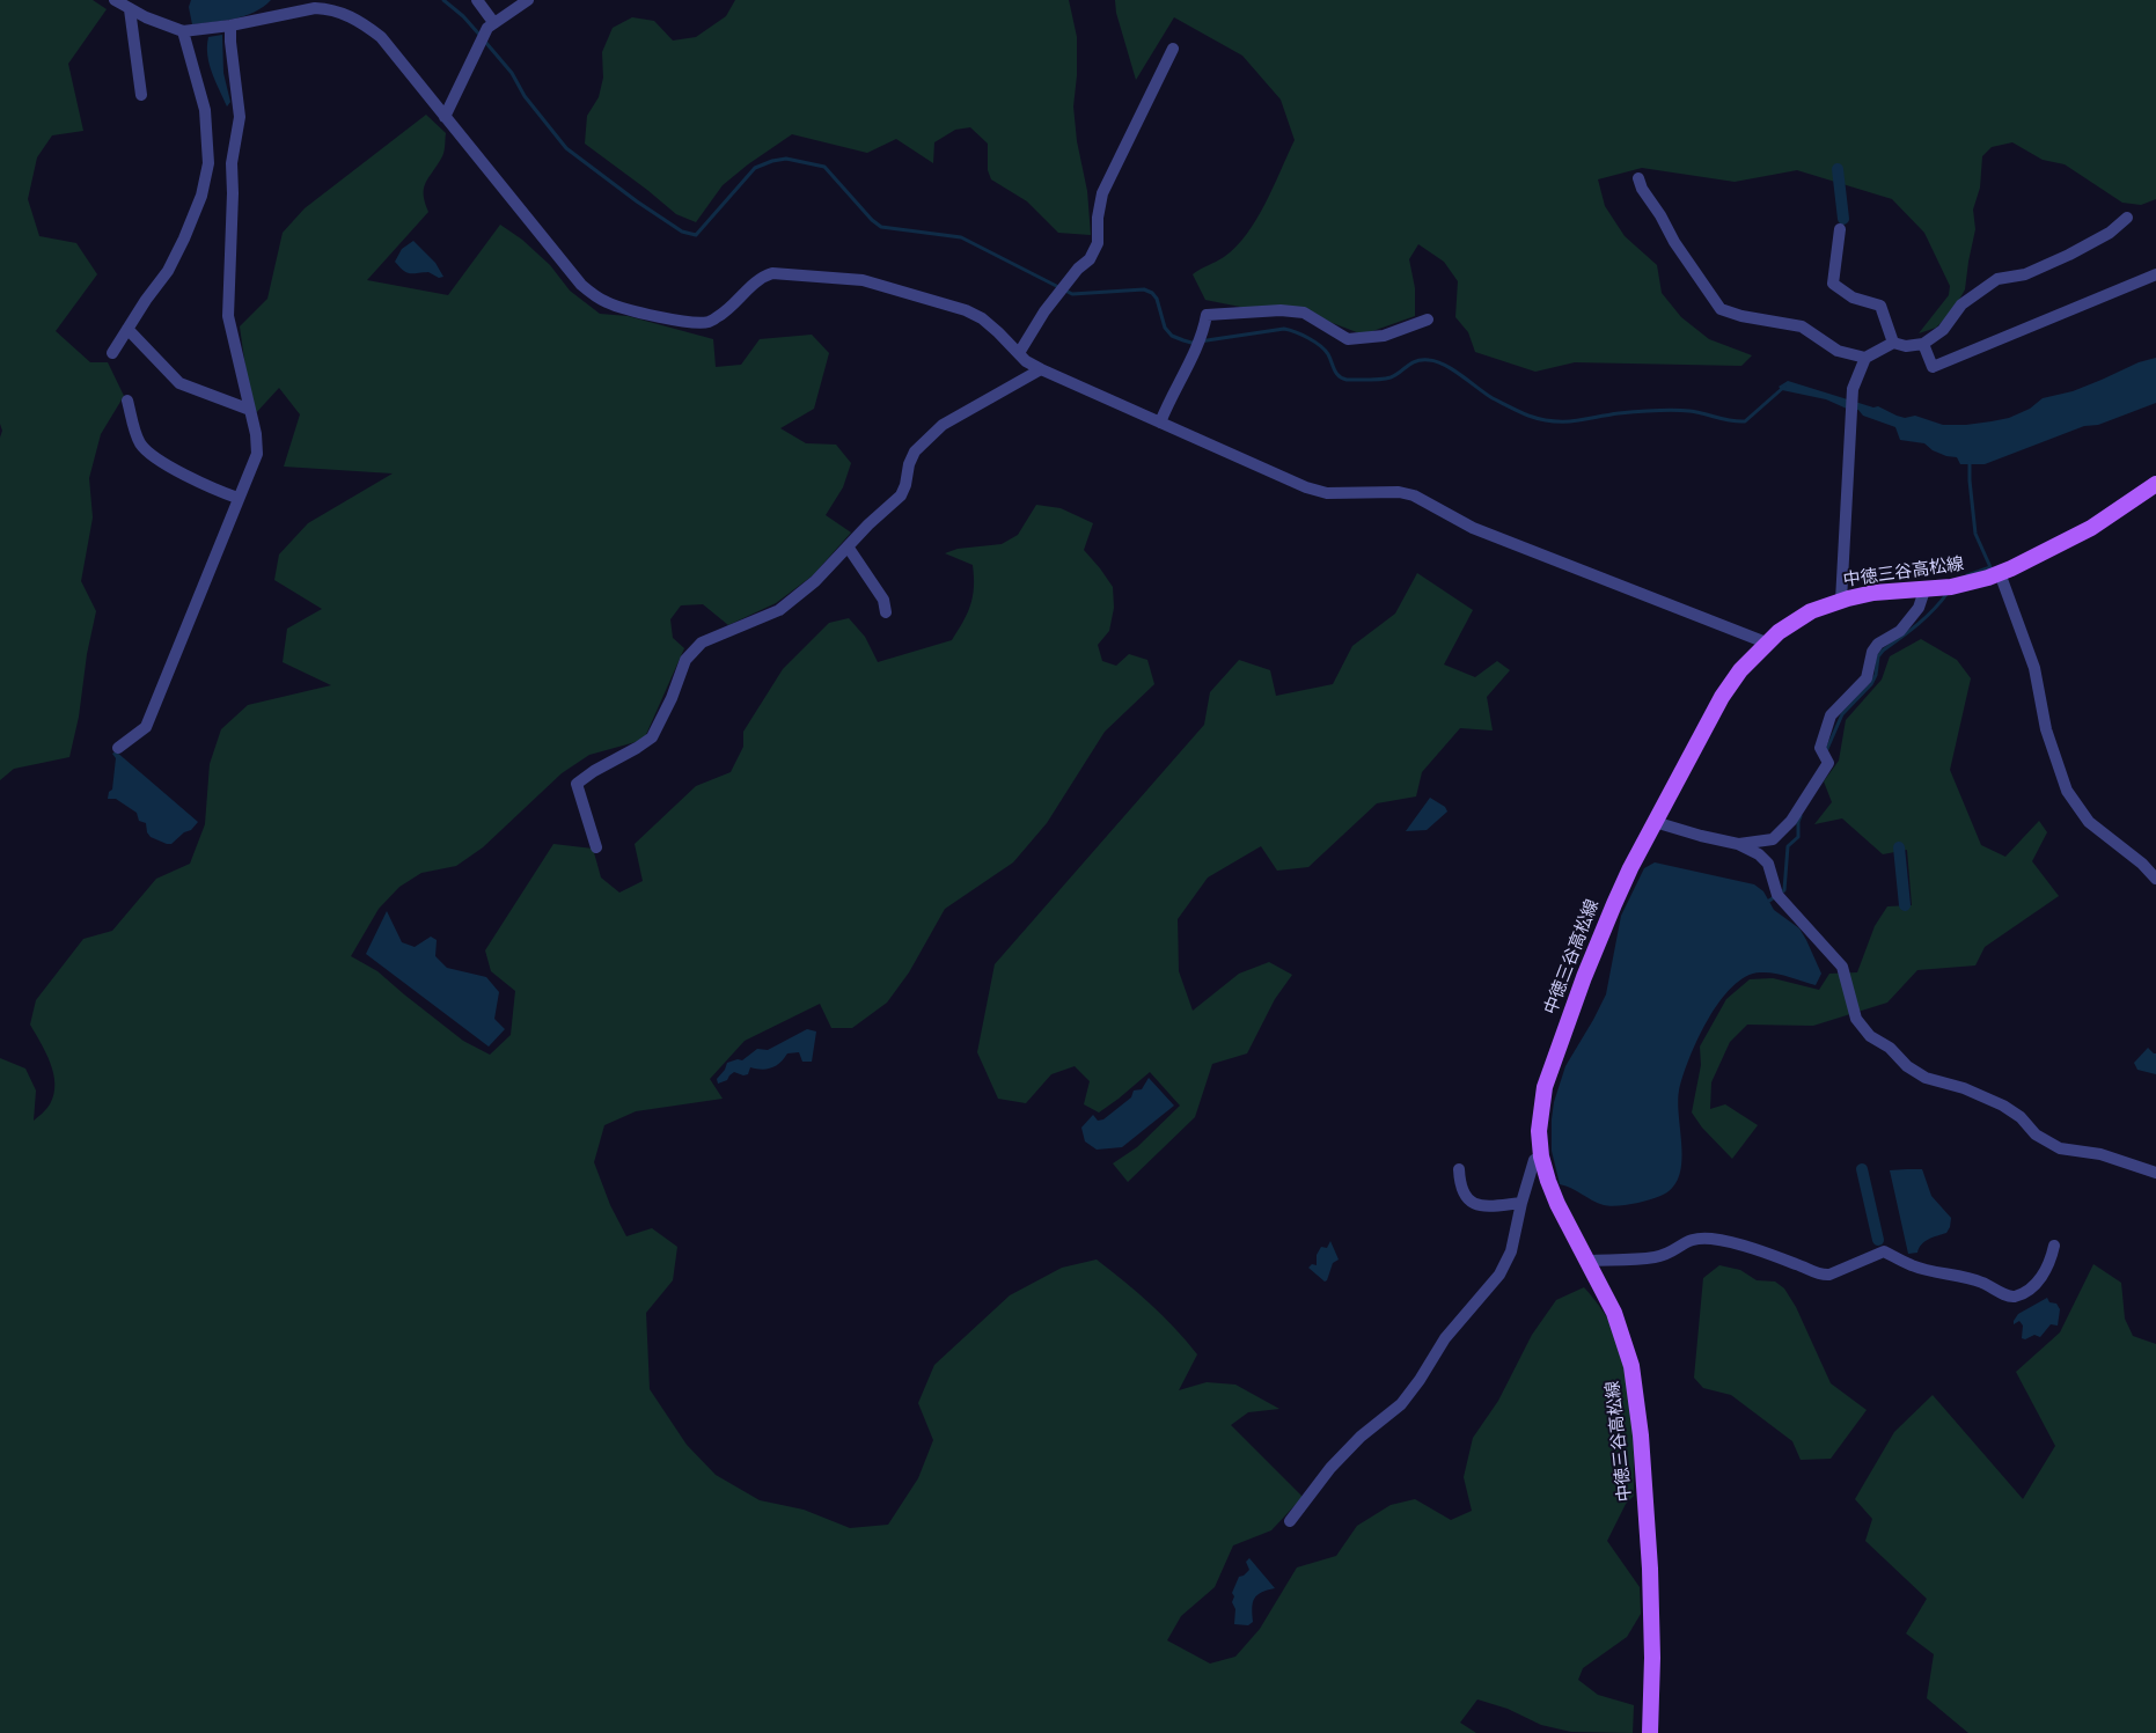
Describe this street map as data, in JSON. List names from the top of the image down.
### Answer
{
  "streets": {
    "main road": ["中徳三谷高松線"]
  }
}
